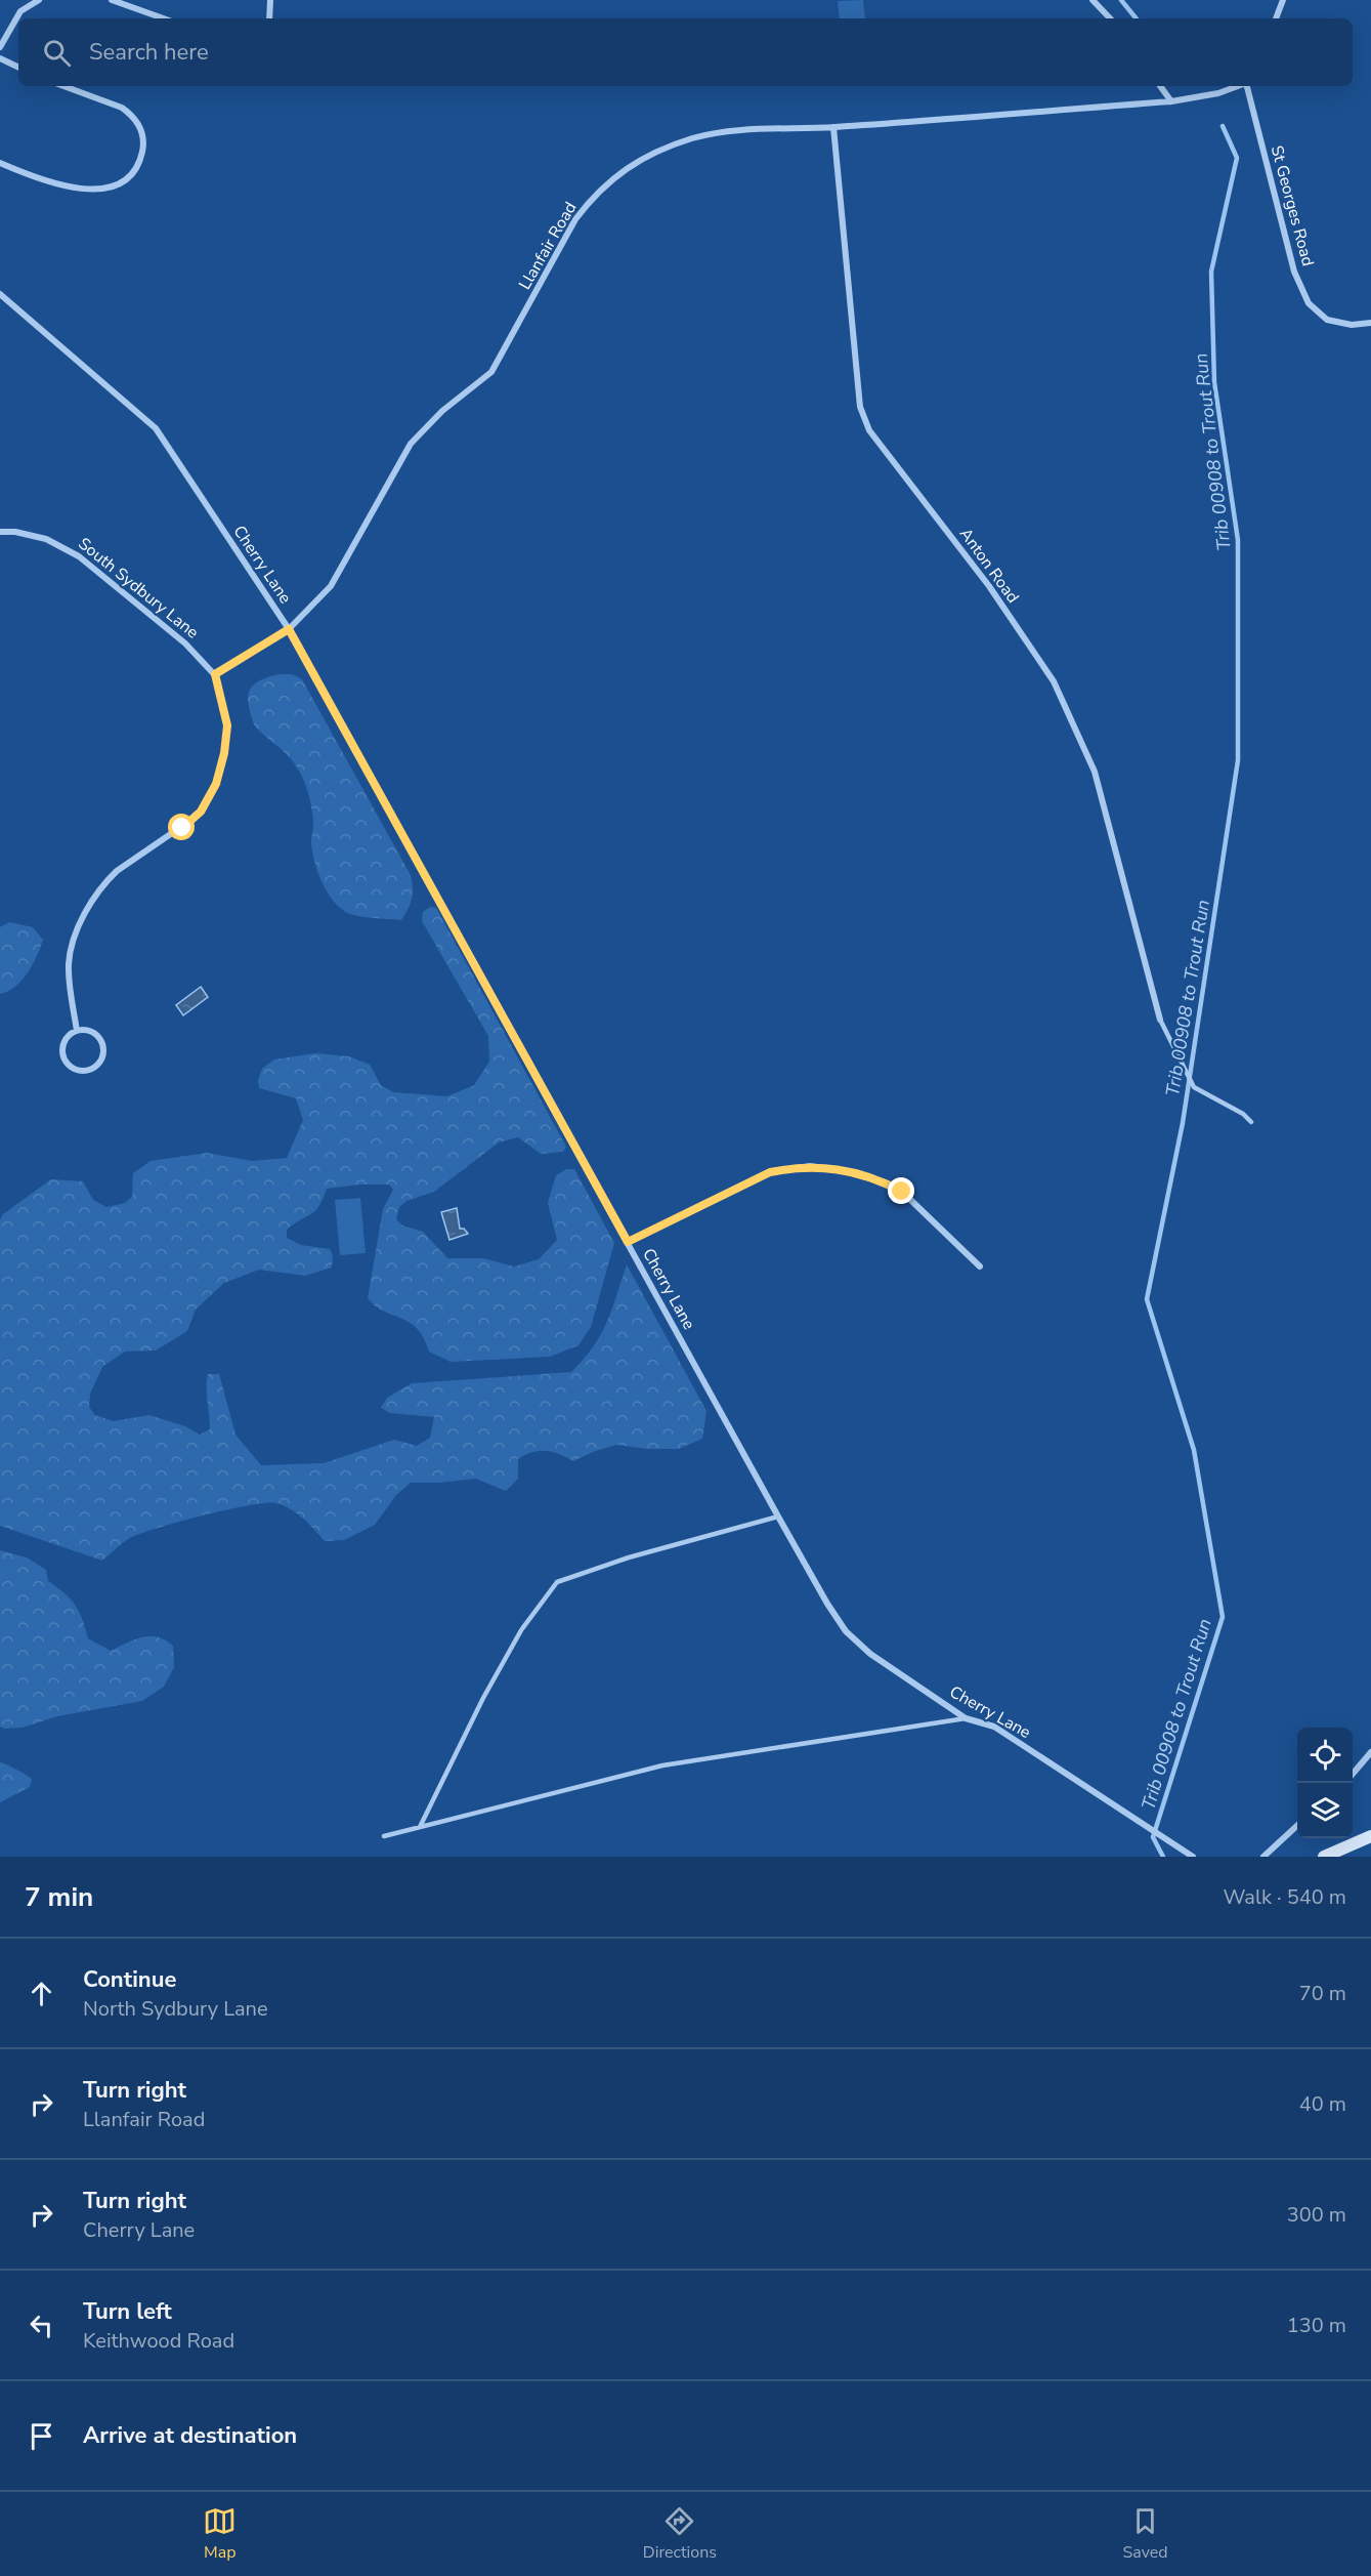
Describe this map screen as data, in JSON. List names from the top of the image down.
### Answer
{
  "streets": {
    "street": [
      "St Georges Road",
      "Llanfair Road",
      "Cherry Lane",
      "Anton Road",
      "South Sydbury Lane"
    ]
  },
  "crossings": [
    ["Llanfair Road", "Cherry Lane"],
    ["Llanfair Road", "Anton Road"],
    ["Llanfair Road", "South Sydbury Lane"]
  ],
  "water": ["Trib 00908 to Trout Run"],
  "page": {
    "search": "Search here",
    "heading": ["7 min", "Walk · 540 m"],
    "list": [
      ["Continue", "North Sydbury Lane", "70 m"],
      ["Turn right", "Llanfair Road", "40 m"],
      ["Turn right", "Cherry Lane", "300 m"],
      ["Turn left", "Keithwood Road", "130 m"],
      "Arrive at destination"
    ],
    "nav": ["Map", "Directions", "Saved"]
  }
}
